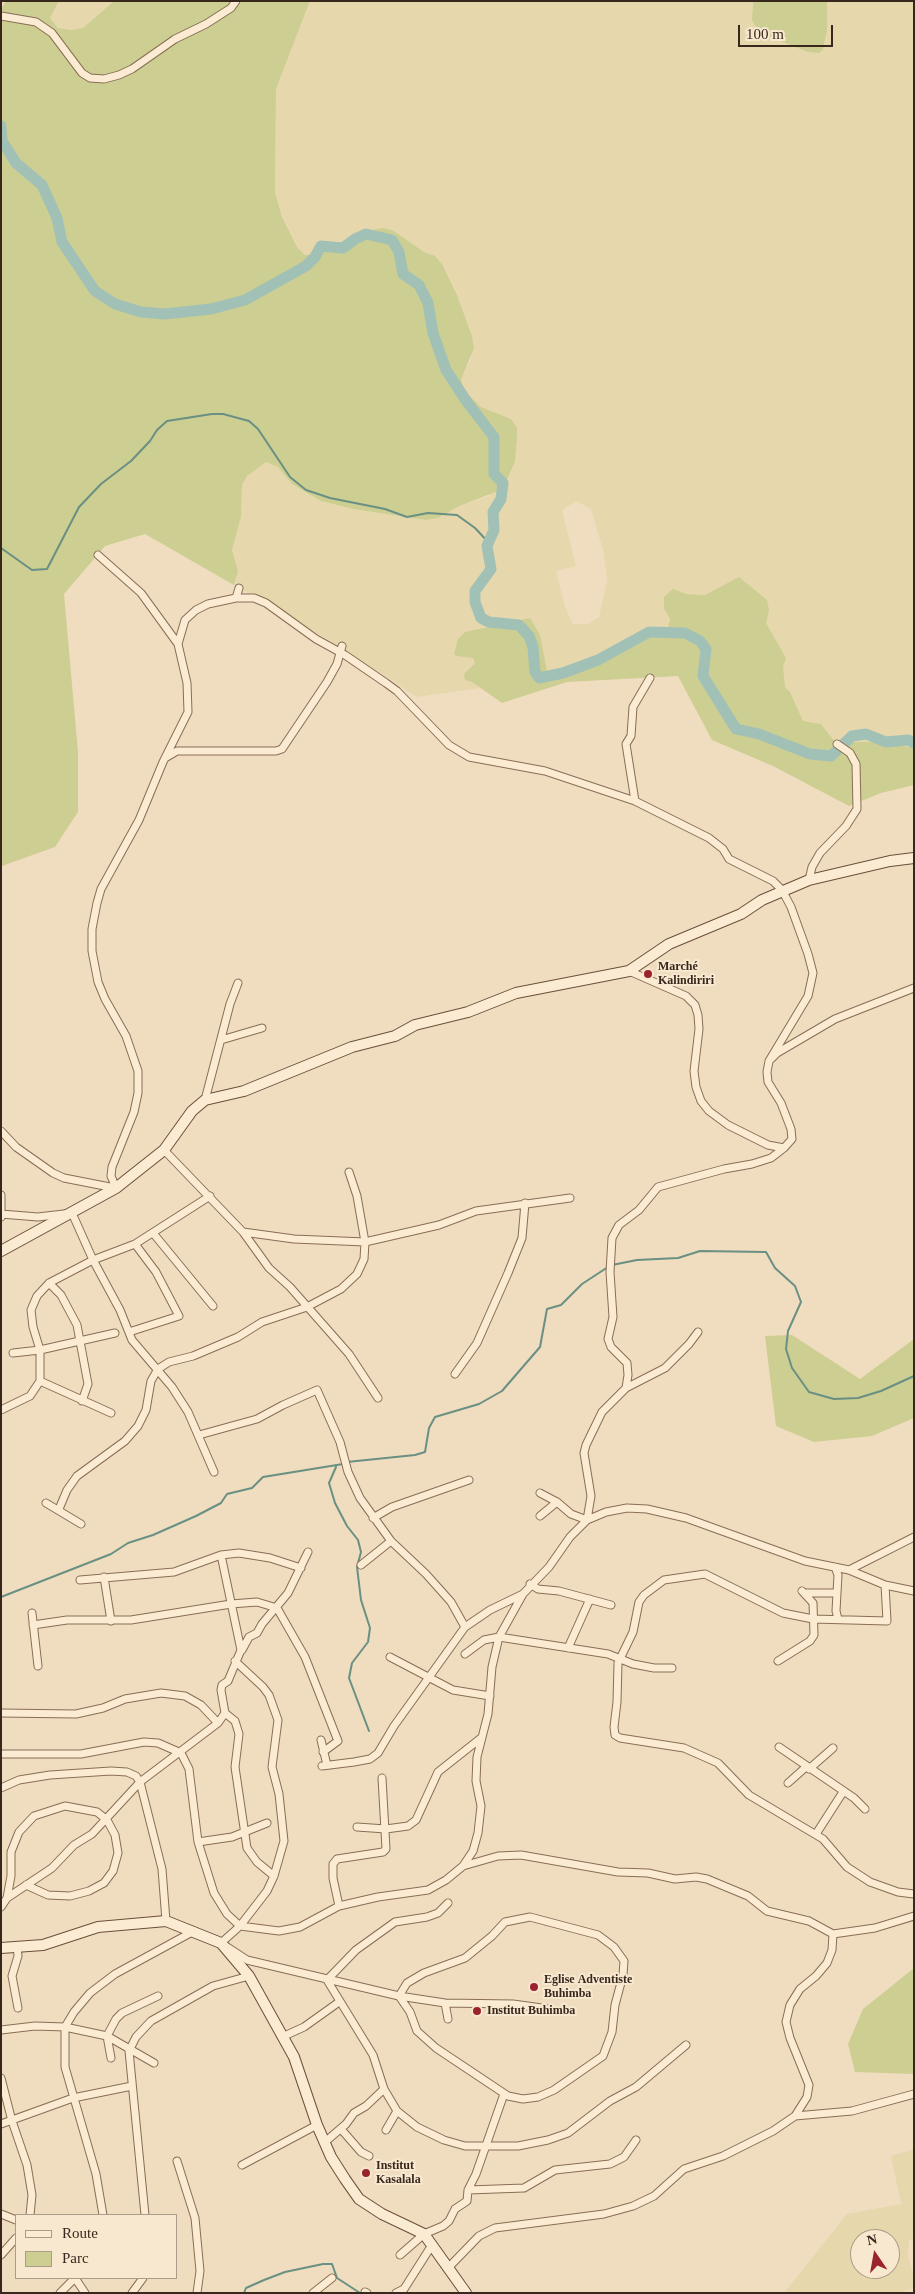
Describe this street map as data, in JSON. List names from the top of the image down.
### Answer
{
  "places": [
    "Marché Kalindiriri",
    "Eglise Adventiste Buhimba",
    "Institut Buhimba",
    "Institut Kasalala"
  ],
  "legend": ["Route", "Parc"],
  "scale_bar": "100 m",
  "north": "top"
}
